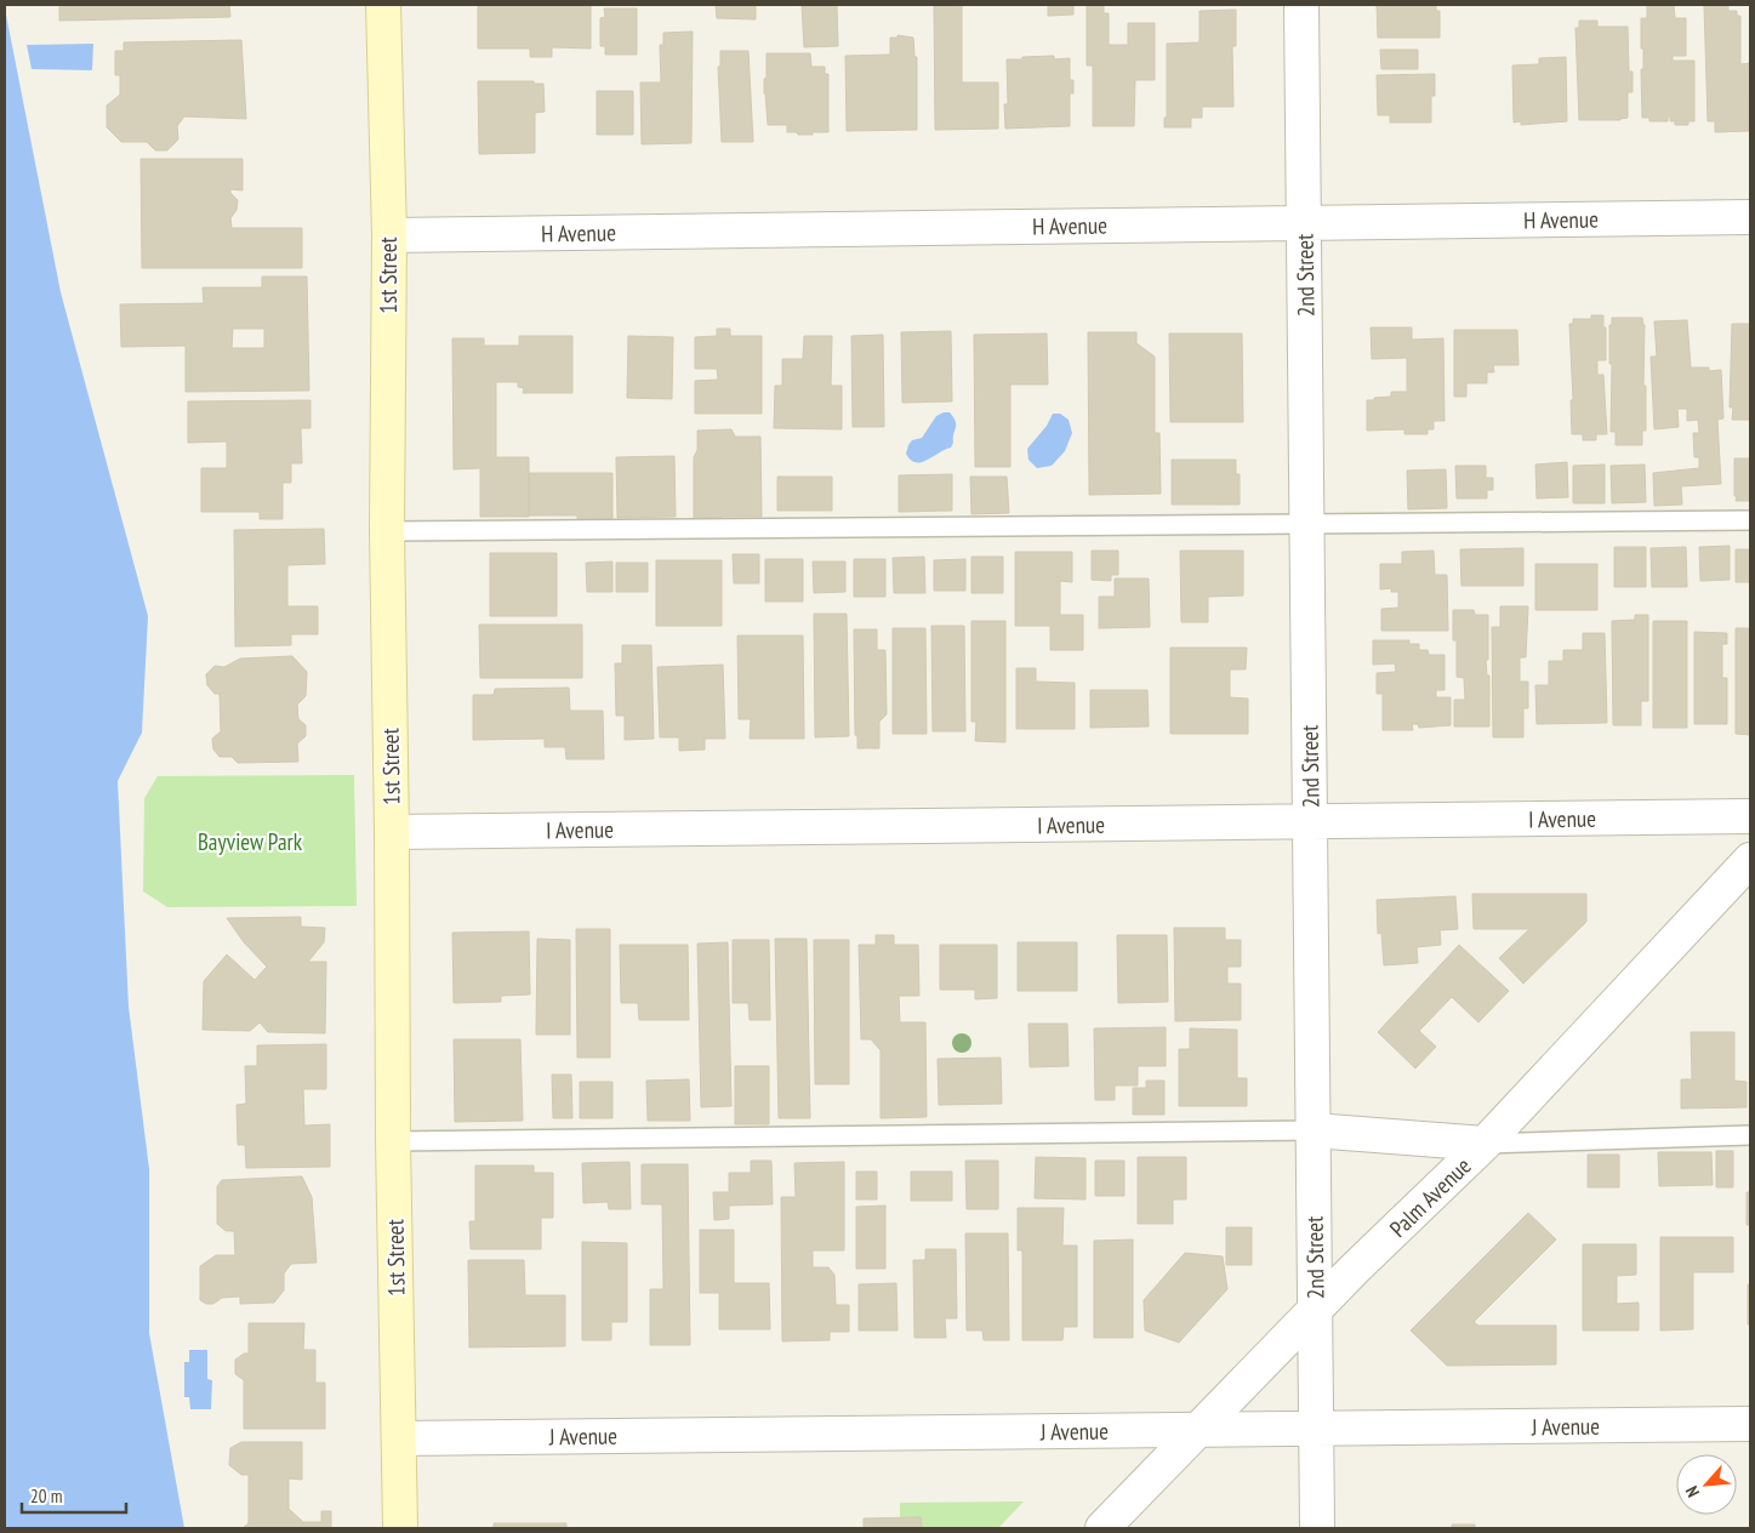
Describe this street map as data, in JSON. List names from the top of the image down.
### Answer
{
  "streets": {
    "main road": ["1st Street"],
    "street": [
      "H Avenue",
      "2nd Street",
      "I Avenue",
      "Palm Avenue",
      "J Avenue"
    ]
  },
  "crossings": [
    ["H Avenue", "1st Street"],
    ["H Avenue", "2nd Street"],
    ["1st Street", "I Avenue"],
    ["1st Street", "J Avenue"],
    ["2nd Street", "I Avenue"],
    ["2nd Street", "Palm Avenue"],
    ["2nd Street", "J Avenue"],
    ["Palm Avenue", "J Avenue"]
  ],
  "parks": ["Bayview Park"],
  "scale_bar": "20 m",
  "north": "bottom left"
}
